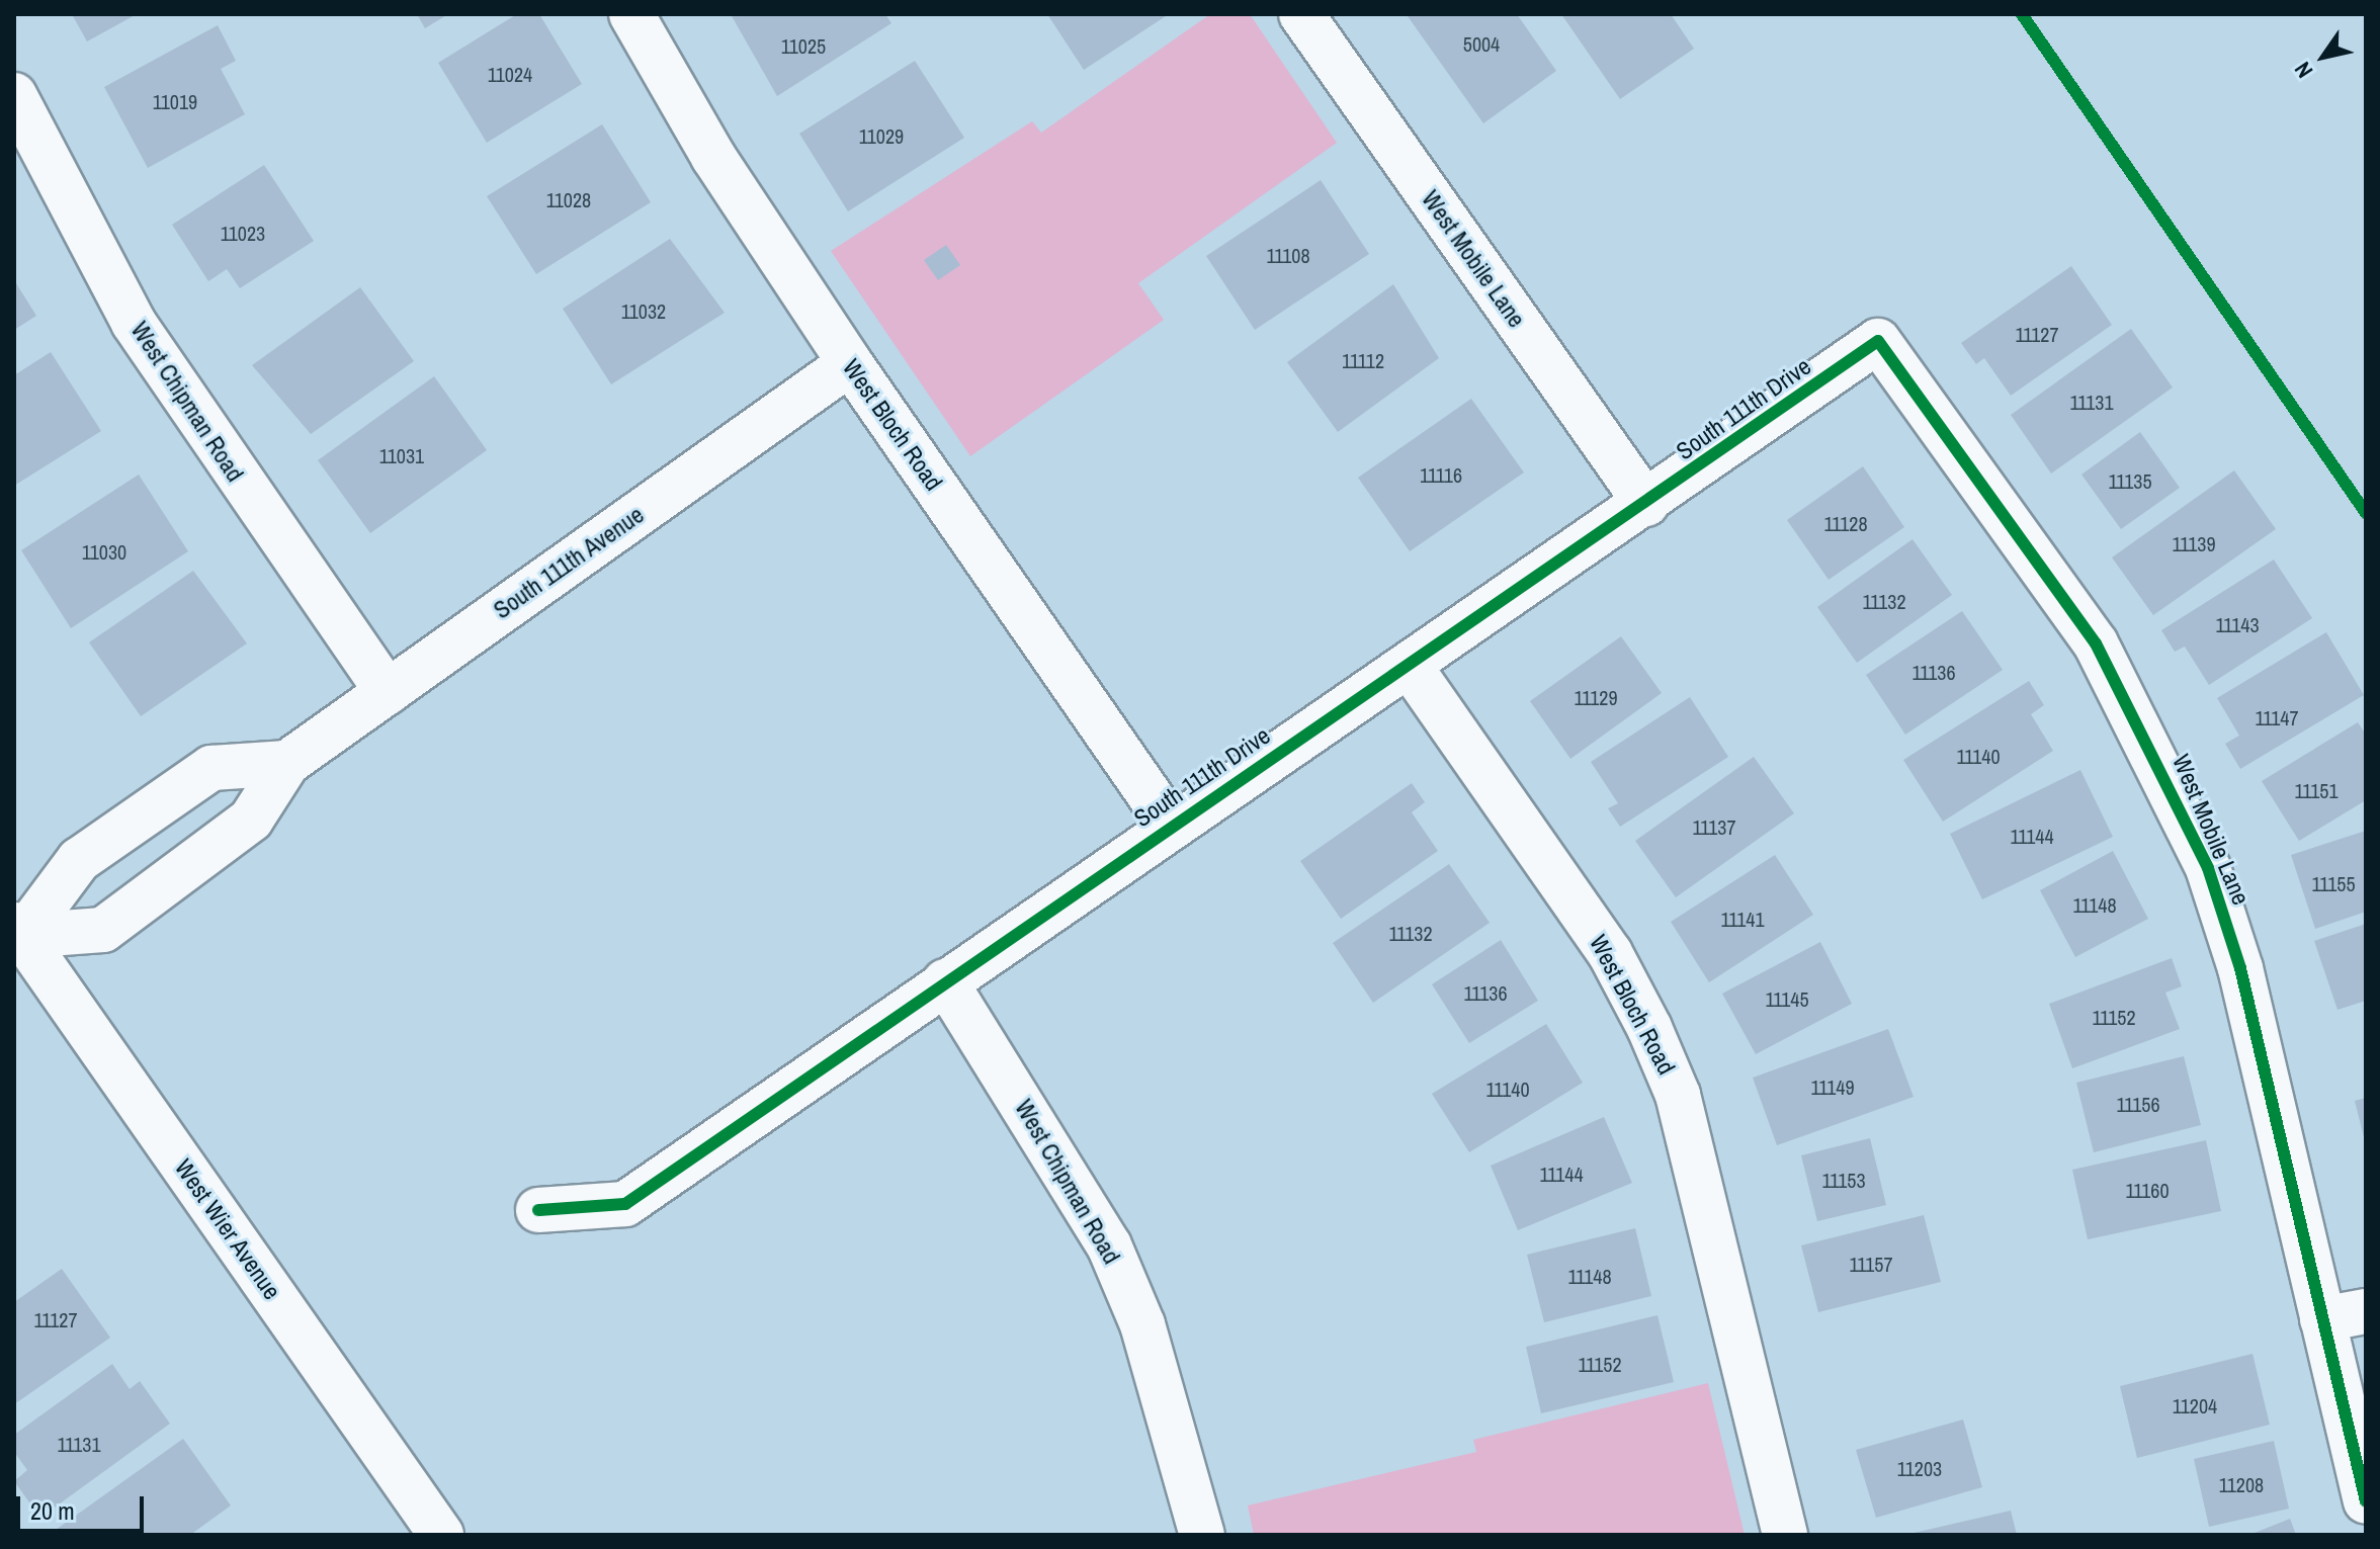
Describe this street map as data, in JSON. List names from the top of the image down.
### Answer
{
  "streets": {
    "street": [
      "West Mobile Lane",
      "West Chipman Road",
      "South 111th Drive",
      "West Bloch Road",
      "South 111th Avenue",
      "West Wier Avenue"
    ]
  },
  "crossings": [
    ["West Mobile Lane", "South 111th Drive"],
    ["West Chipman Road", "South 111th Drive"],
    ["West Chipman Road", "South 111th Avenue"],
    ["South 111th Drive", "West Bloch Road"],
    ["West Bloch Road", "South 111th Avenue"],
    ["South 111th Avenue", "West Wier Avenue"]
  ],
  "house_numbers": [
    "5004",
    "11025",
    "11024",
    "11019",
    "11029",
    "11028",
    "11023",
    "11108",
    "11032",
    "11127",
    "11112",
    "11131",
    "11031",
    "11116",
    "11135",
    "11128",
    "11139",
    "11030",
    "11132",
    "11143",
    "11136",
    "11129",
    "11147",
    "11140",
    "11151",
    "11137",
    "11144",
    "11155",
    "11148",
    "11141",
    "11132",
    "11136",
    "11145",
    "11152",
    "11149",
    "11140",
    "11156",
    "11144",
    "11153",
    "11160",
    "11157",
    "11148",
    "11127",
    "11152",
    "11204",
    "11131",
    "11203",
    "11208"
  ],
  "scale_bar": "20 m",
  "north": "bottom left"
}
